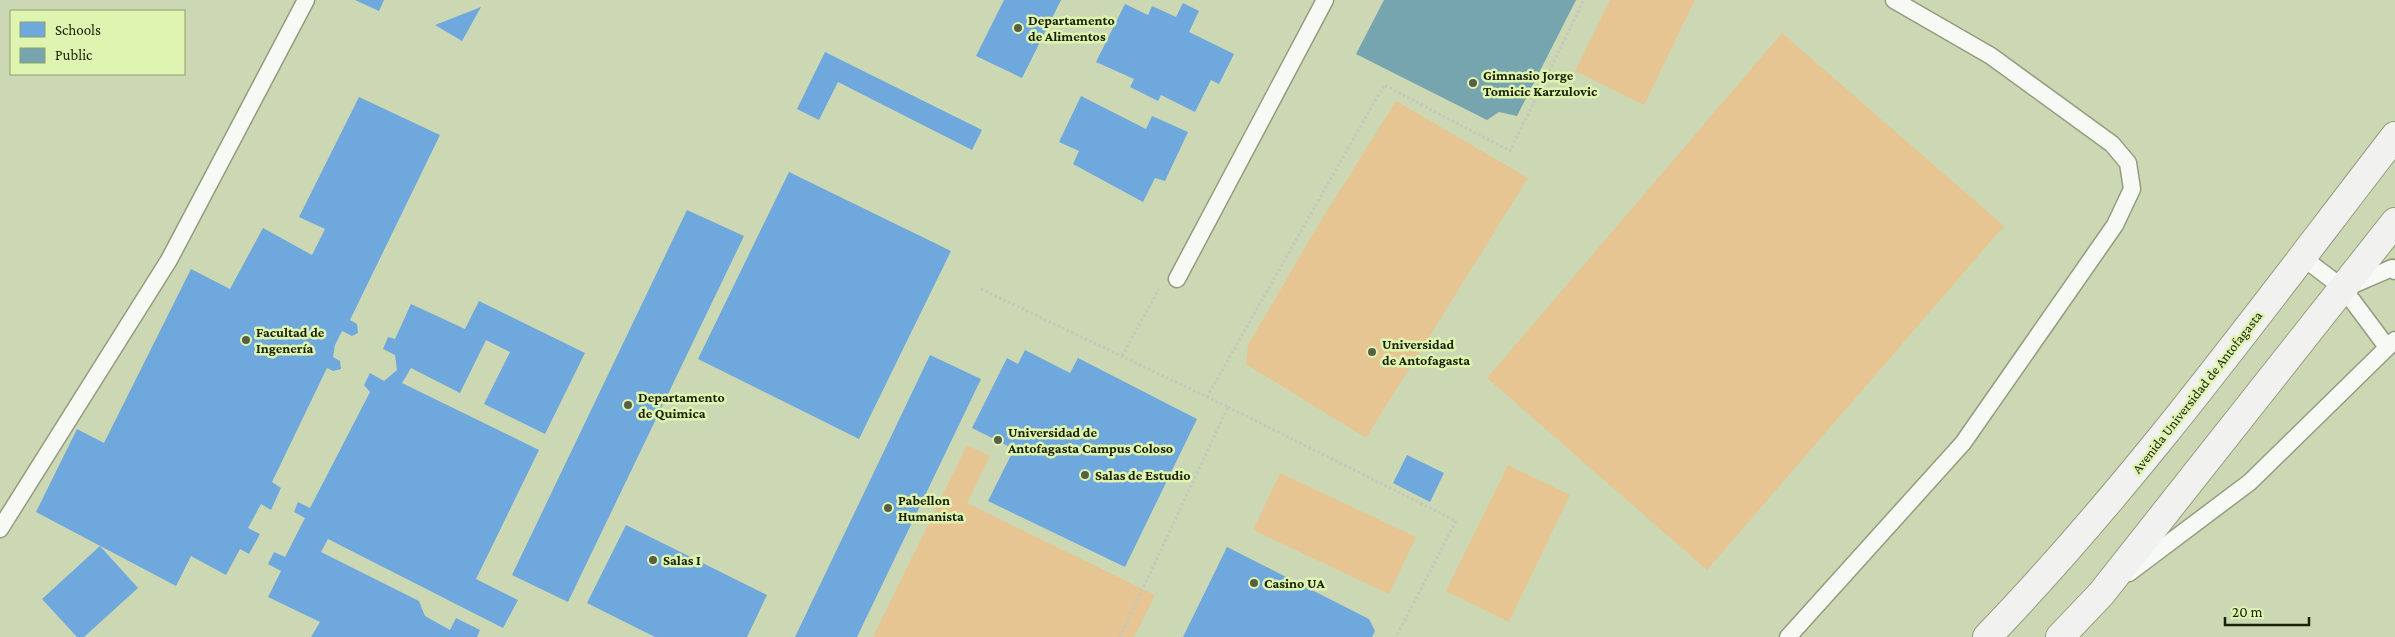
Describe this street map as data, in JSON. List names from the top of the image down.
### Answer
{
  "streets": {
    "main road": ["Avenida Universidad de Antofagasta"]
  },
  "places": [
    "Departamento de Alimentos",
    "Gimnasio Jorge Tomicic Karzulovic",
    "Facultad de Ingenería",
    "Universidad de Antofagasta",
    "Departamento de Quimica",
    "Universidad de Antofagasta Campus Coloso",
    "Salas de Estudio",
    "Pabellon Humanista",
    "Salas I",
    "Casino UA"
  ],
  "legend": ["Schools", "Public"],
  "scale_bar": "20 m"
}
